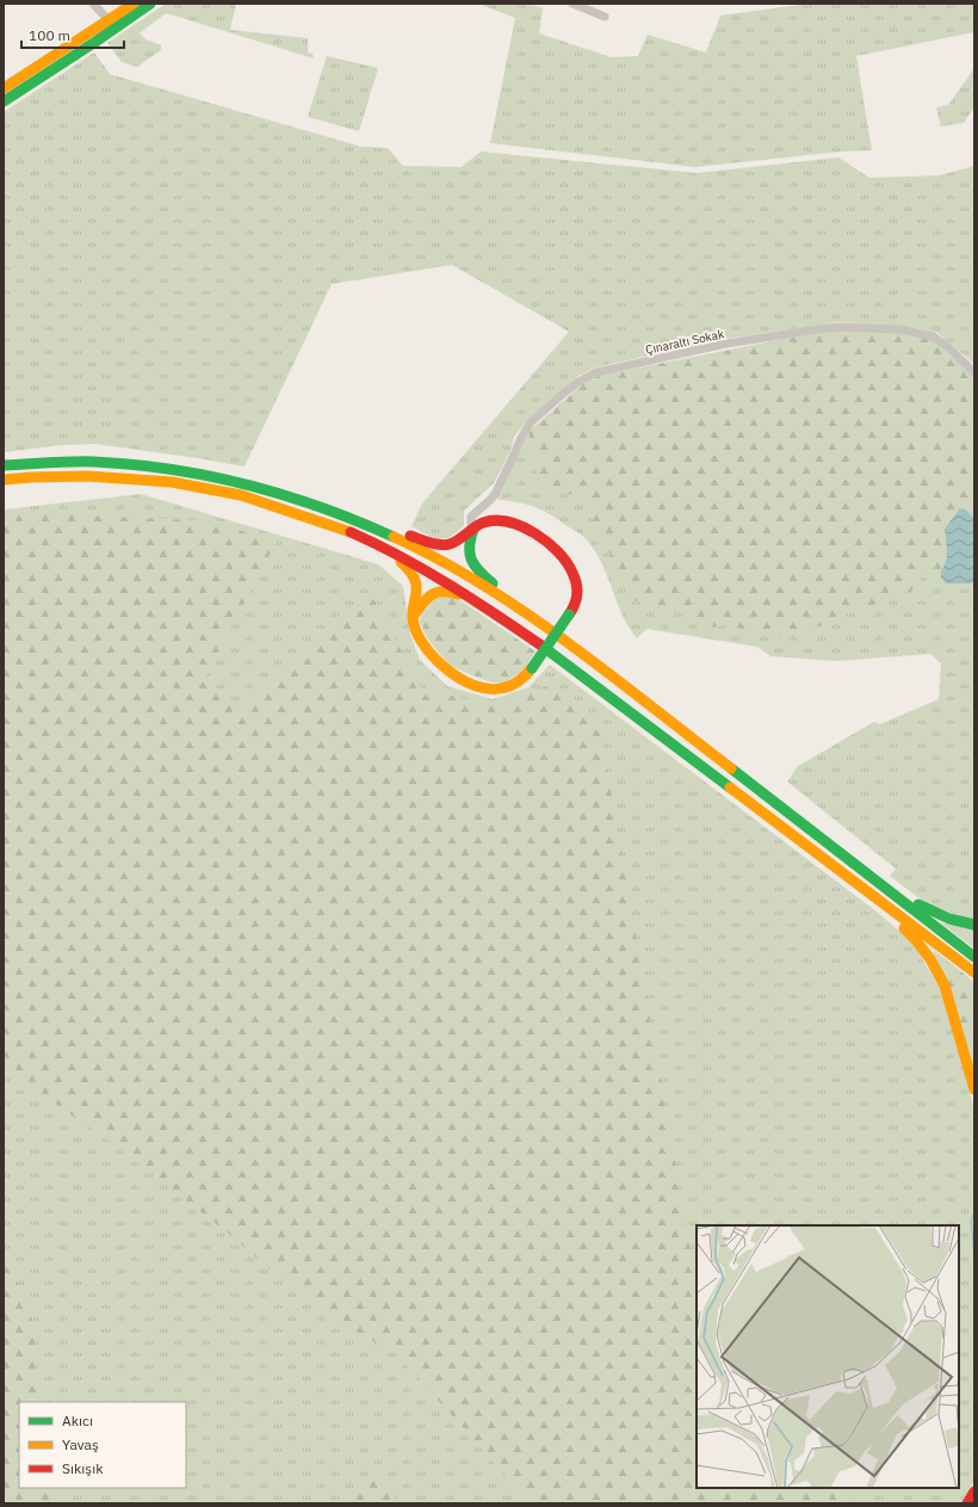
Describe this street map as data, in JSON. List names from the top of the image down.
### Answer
{
  "streets": {
    "street": ["Çınaraltı Sokak"]
  },
  "legend": ["Akıcı", "Yavaş", "Sıkışık"],
  "scale_bar": "100 m"
}
